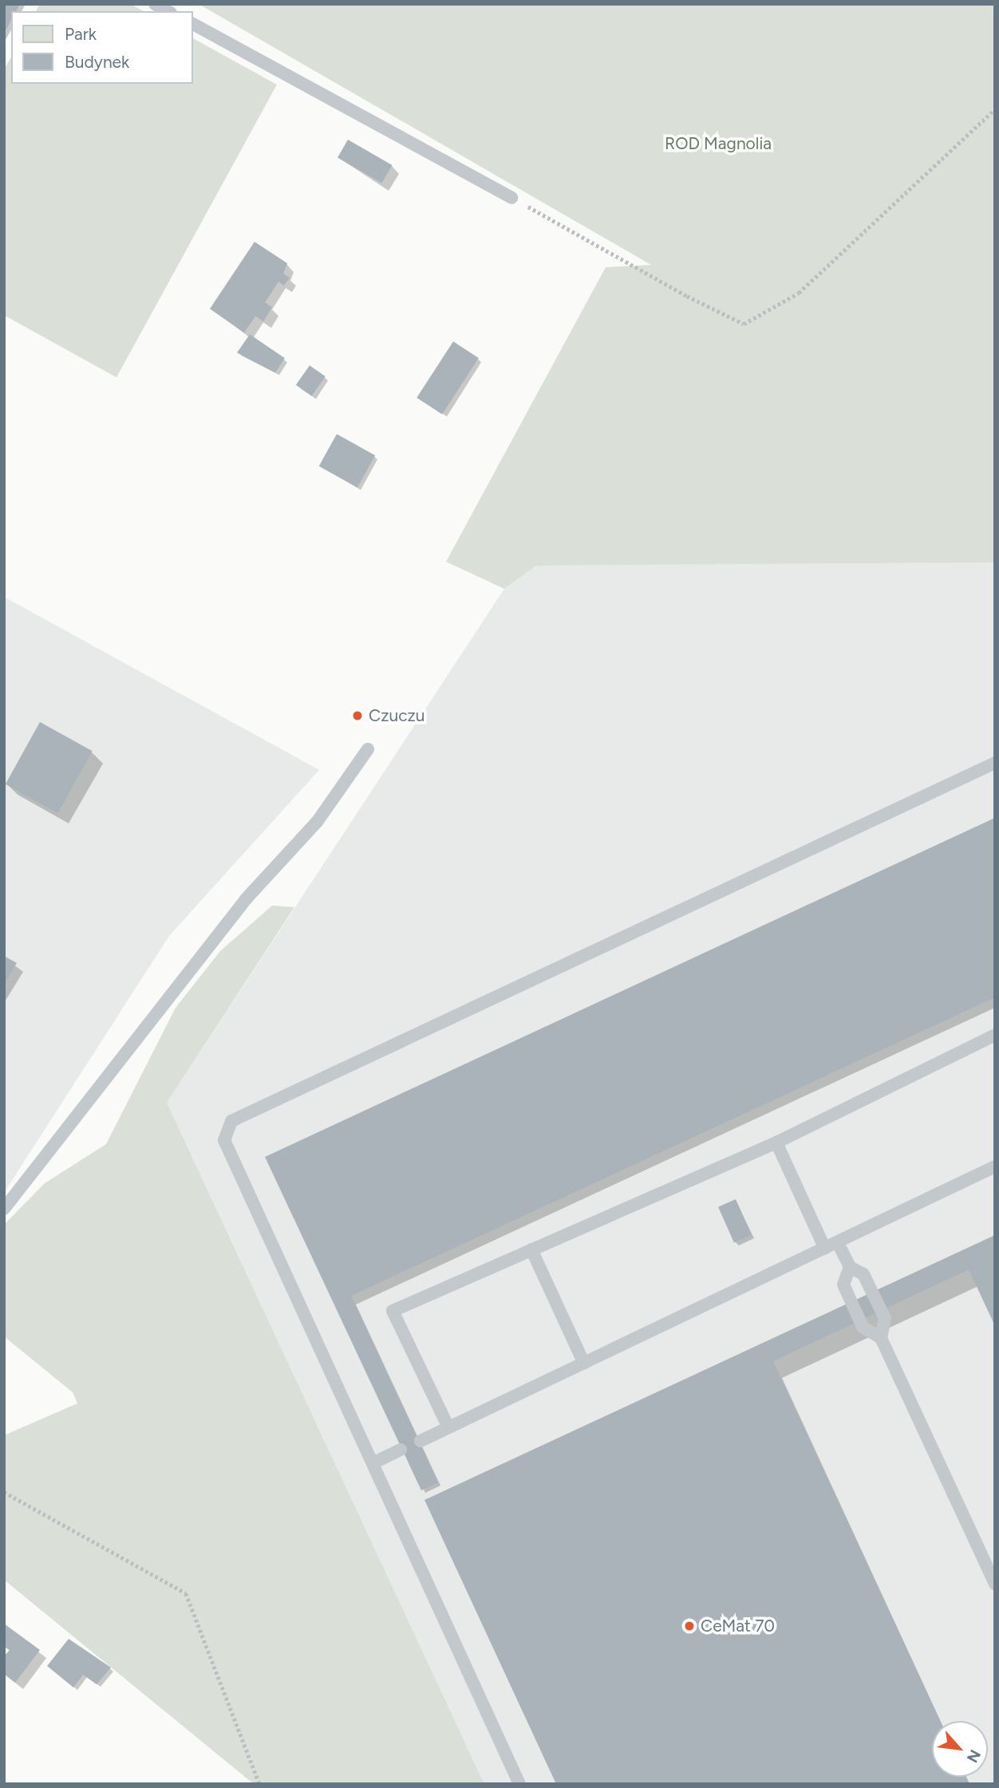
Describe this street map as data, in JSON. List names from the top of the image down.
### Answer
{
  "parks": ["ROD Magnolia"],
  "places": ["Czuczu", "CeMat 70"],
  "legend": ["Park", "Budynek"],
  "north": "bottom right"
}
